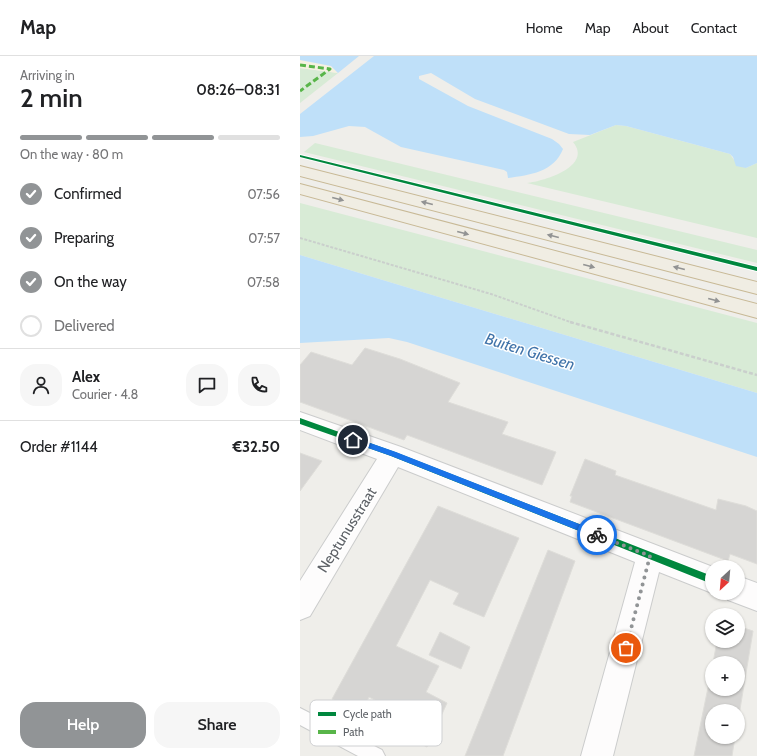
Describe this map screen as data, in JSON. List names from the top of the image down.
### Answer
{
  "streets": {
    "street": ["Neptunusstraat"]
  },
  "water": ["Buiten Giessen"],
  "legend": ["Cycle path", "Path"],
  "north": "bottom left",
  "page": {
    "header": "Map",
    "nav": [
      "Home",
      "Map",
      "About",
      "Contact"
    ],
    "heading": ["2 min", "Arriving in", "08:26–08:31"],
    "panel": [
      "Alex",
      "Courier · 4.8",
      "Order #1144",
      "€32.50"
    ],
    "bar": "On the way · 80 m",
    "list": [
      ["Confirmed", "07:56"],
      ["Preparing", "07:57"],
      ["On the way", "07:58"],
      "Delivered"
    ],
    "map_buttons": ["+", "−"],
    "buttons": ["Help", "Share"]
  }
}
